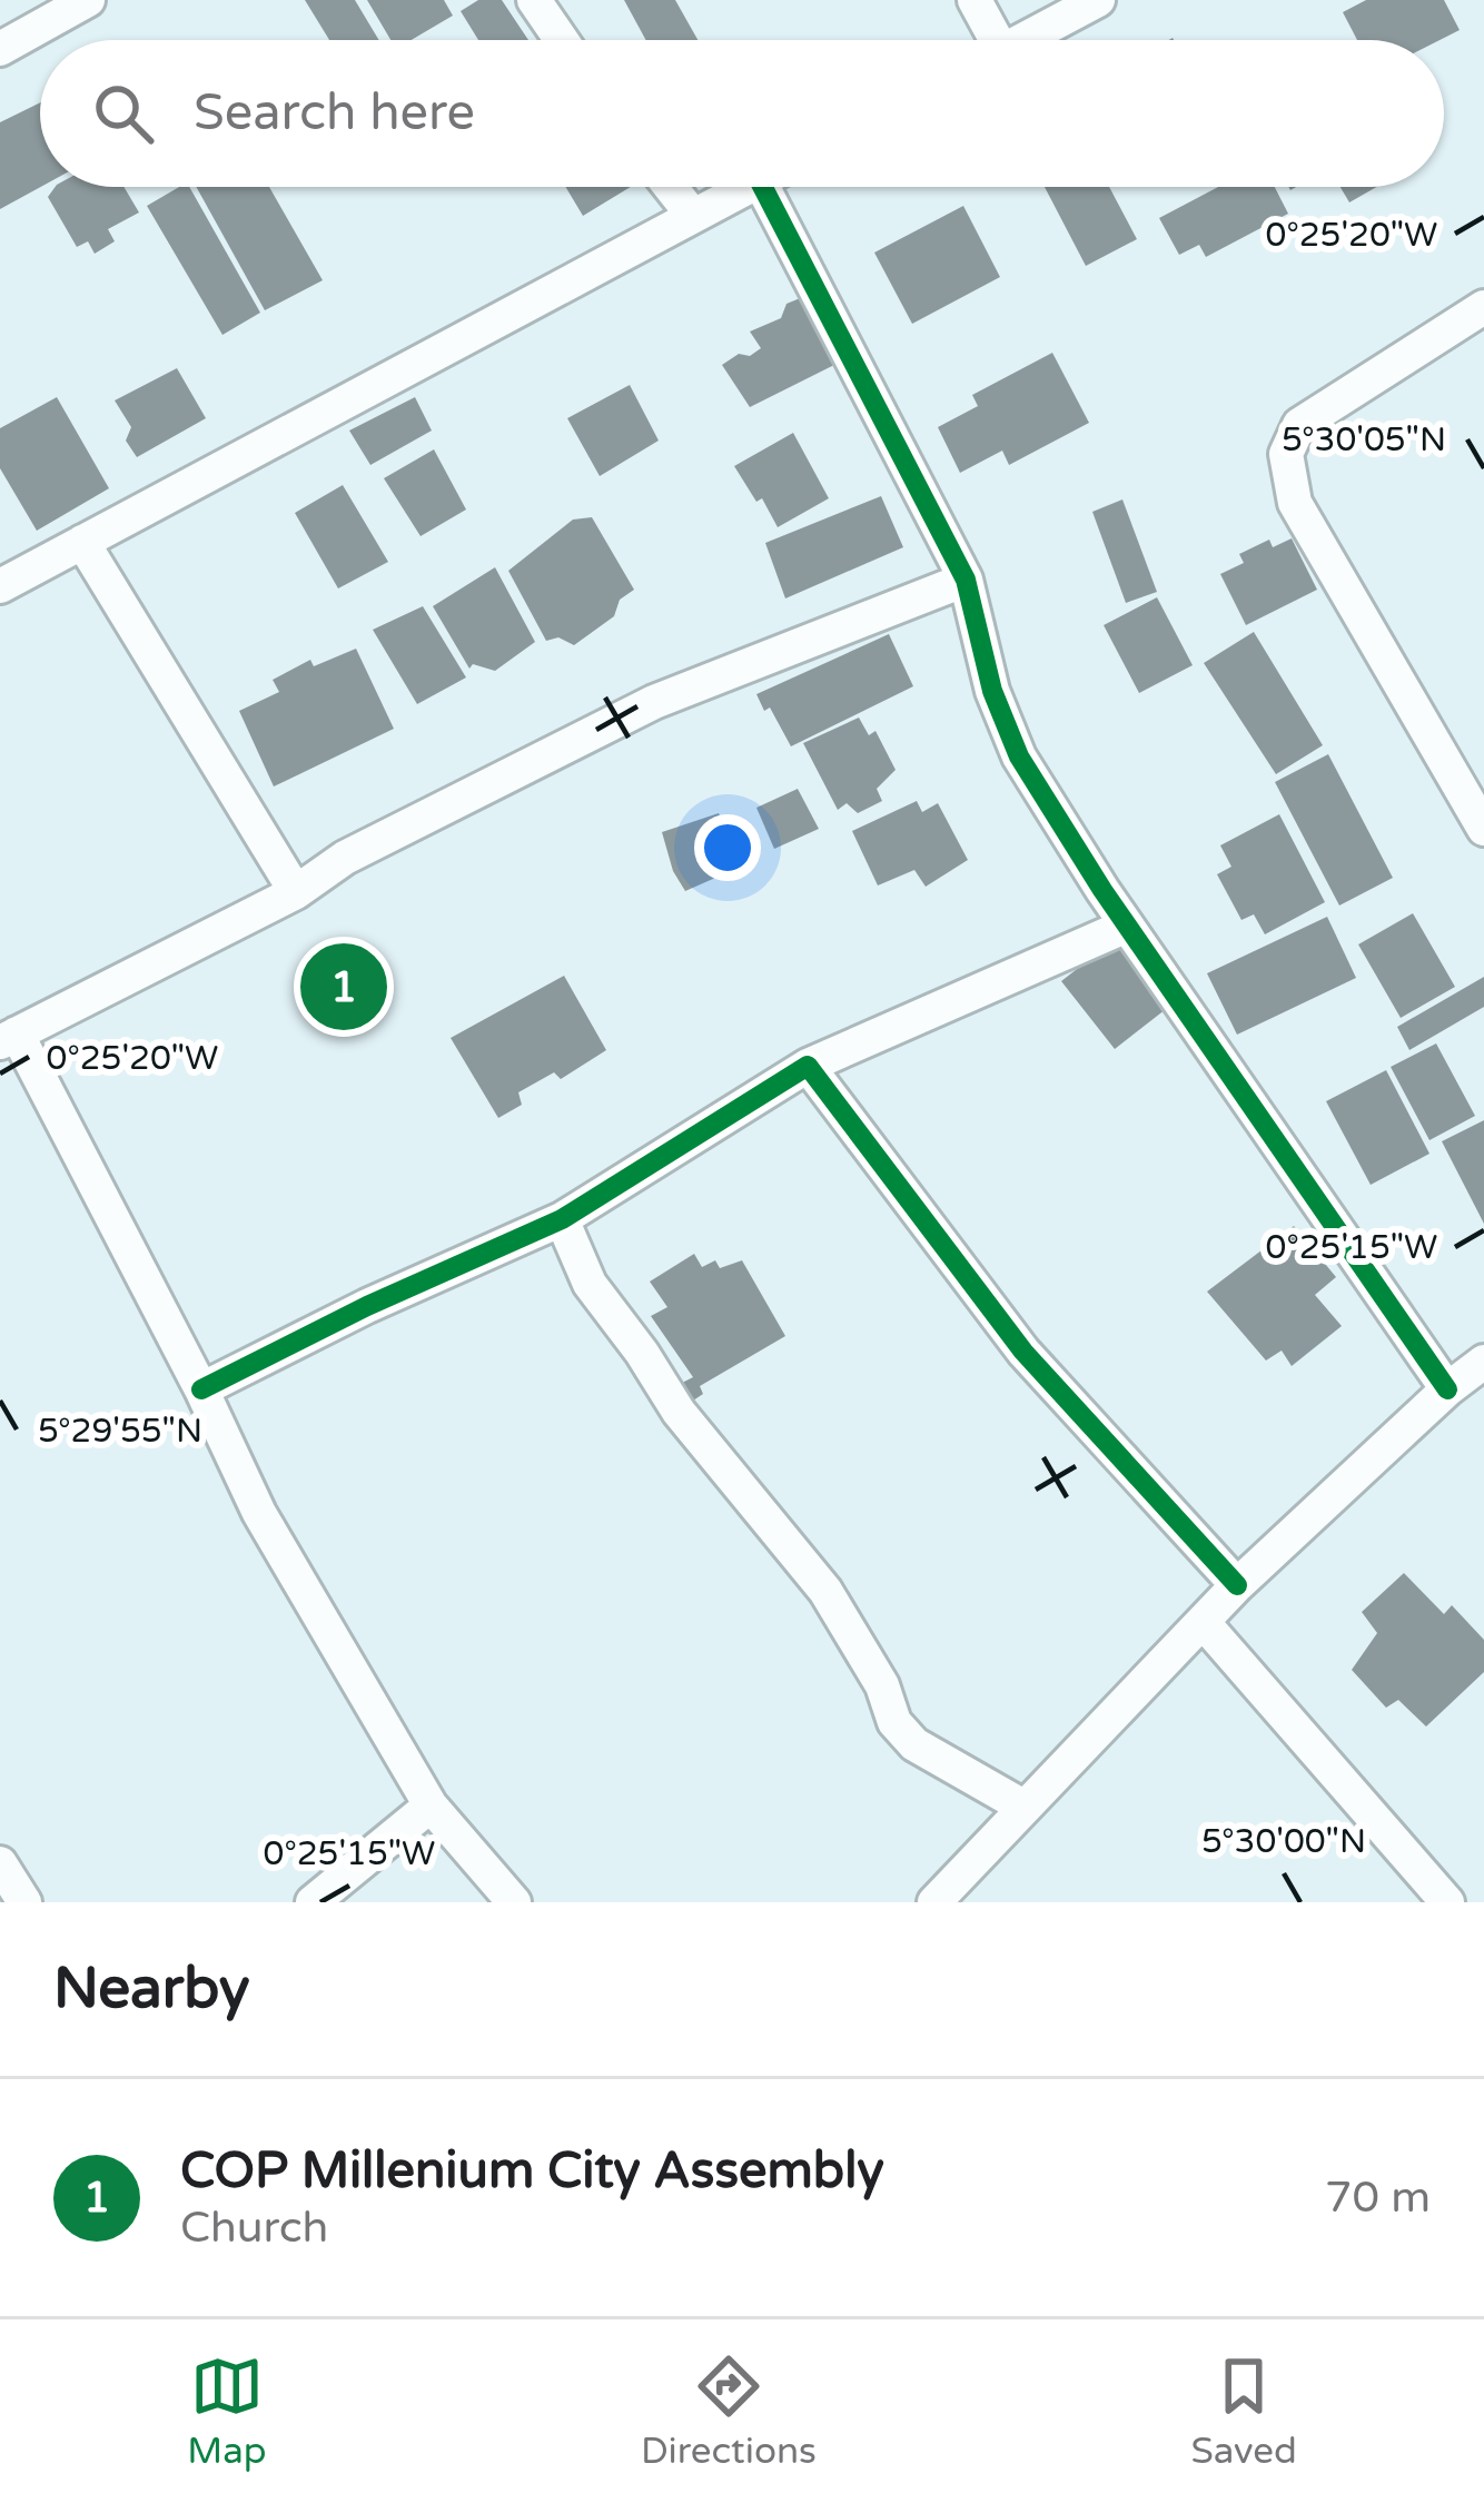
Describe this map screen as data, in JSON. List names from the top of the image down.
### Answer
{
  "page": {
    "search": "Search here",
    "pins": "1",
    "heading": "Nearby",
    "list": [
      {
        "mark": "1",
        "name": "COP Millenium City Assembly",
        "note": "Church",
        "value": "70 m"
      }
    ],
    "nav": ["Map", "Directions", "Saved"]
  },
  "coordinates": [
    "0°25'20\"W",
    "5°30'05\"N",
    "0°25'15\"W",
    "5°29'55\"N",
    "5°30'00\"N"
  ]
}
